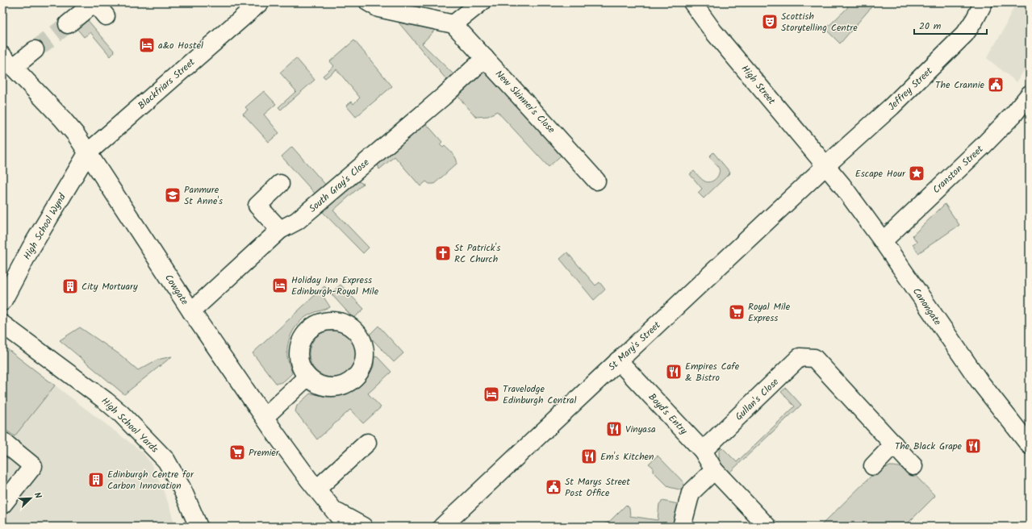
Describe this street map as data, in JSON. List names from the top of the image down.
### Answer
{
  "streets": {
    "street": [
      "Blackfriars Street",
      "High Street",
      "Jeffrey Street",
      "New Skinner's Close",
      "Cranston Street",
      "South Gray's Close",
      "High School Wynd",
      "Cowgate",
      "Canongate",
      "St Mary's Street",
      "Gullan's Close",
      "Boyd's Entry",
      "High School Yards"
    ]
  },
  "crossings": [
    ["Blackfriars Street", "High School Wynd"],
    ["Blackfriars Street", "Cowgate"],
    ["High Street", "Jeffrey Street"],
    ["High Street", "Canongate"],
    ["High Street", "St Mary's Street"],
    ["Jeffrey Street", "Canongate"],
    ["Jeffrey Street", "St Mary's Street"],
    ["New Skinner's Close", "South Gray's Close"],
    ["Cranston Street", "Canongate"],
    ["South Gray's Close", "Cowgate"],
    ["High School Wynd", "Cowgate"],
    ["Canongate", "St Mary's Street"],
    ["St Mary's Street", "Boyd's Entry"],
    ["Gullan's Close", "Boyd's Entry"]
  ],
  "places": {
    "theatre": ["Scottish Storytelling Centre"],
    "hotel": ["a&o Hostel", "Holiday Inn Express Edinburgh-Royal Mile", "Travelodge Edinburgh Central"],
    "public building": ["The Crannie", "St Marys Street Post Office"],
    "place": ["Escape Hour"],
    "school or university": ["Panmure St Anne's"],
    "church": ["St Patrick's RC Church"],
    "building": ["City Mortuary", "Edinburgh Centre for Carbon Innovation"],
    "supermarket": ["Royal Mile Express", "Premier"],
    "restaurant": [
      "Empires Cafe & Bistro",
      "Vinyasa",
      "The Black Grape",
      "Em's Kitchen"
    ]
  },
  "scale_bar": "20 m",
  "north": "top right"
}
